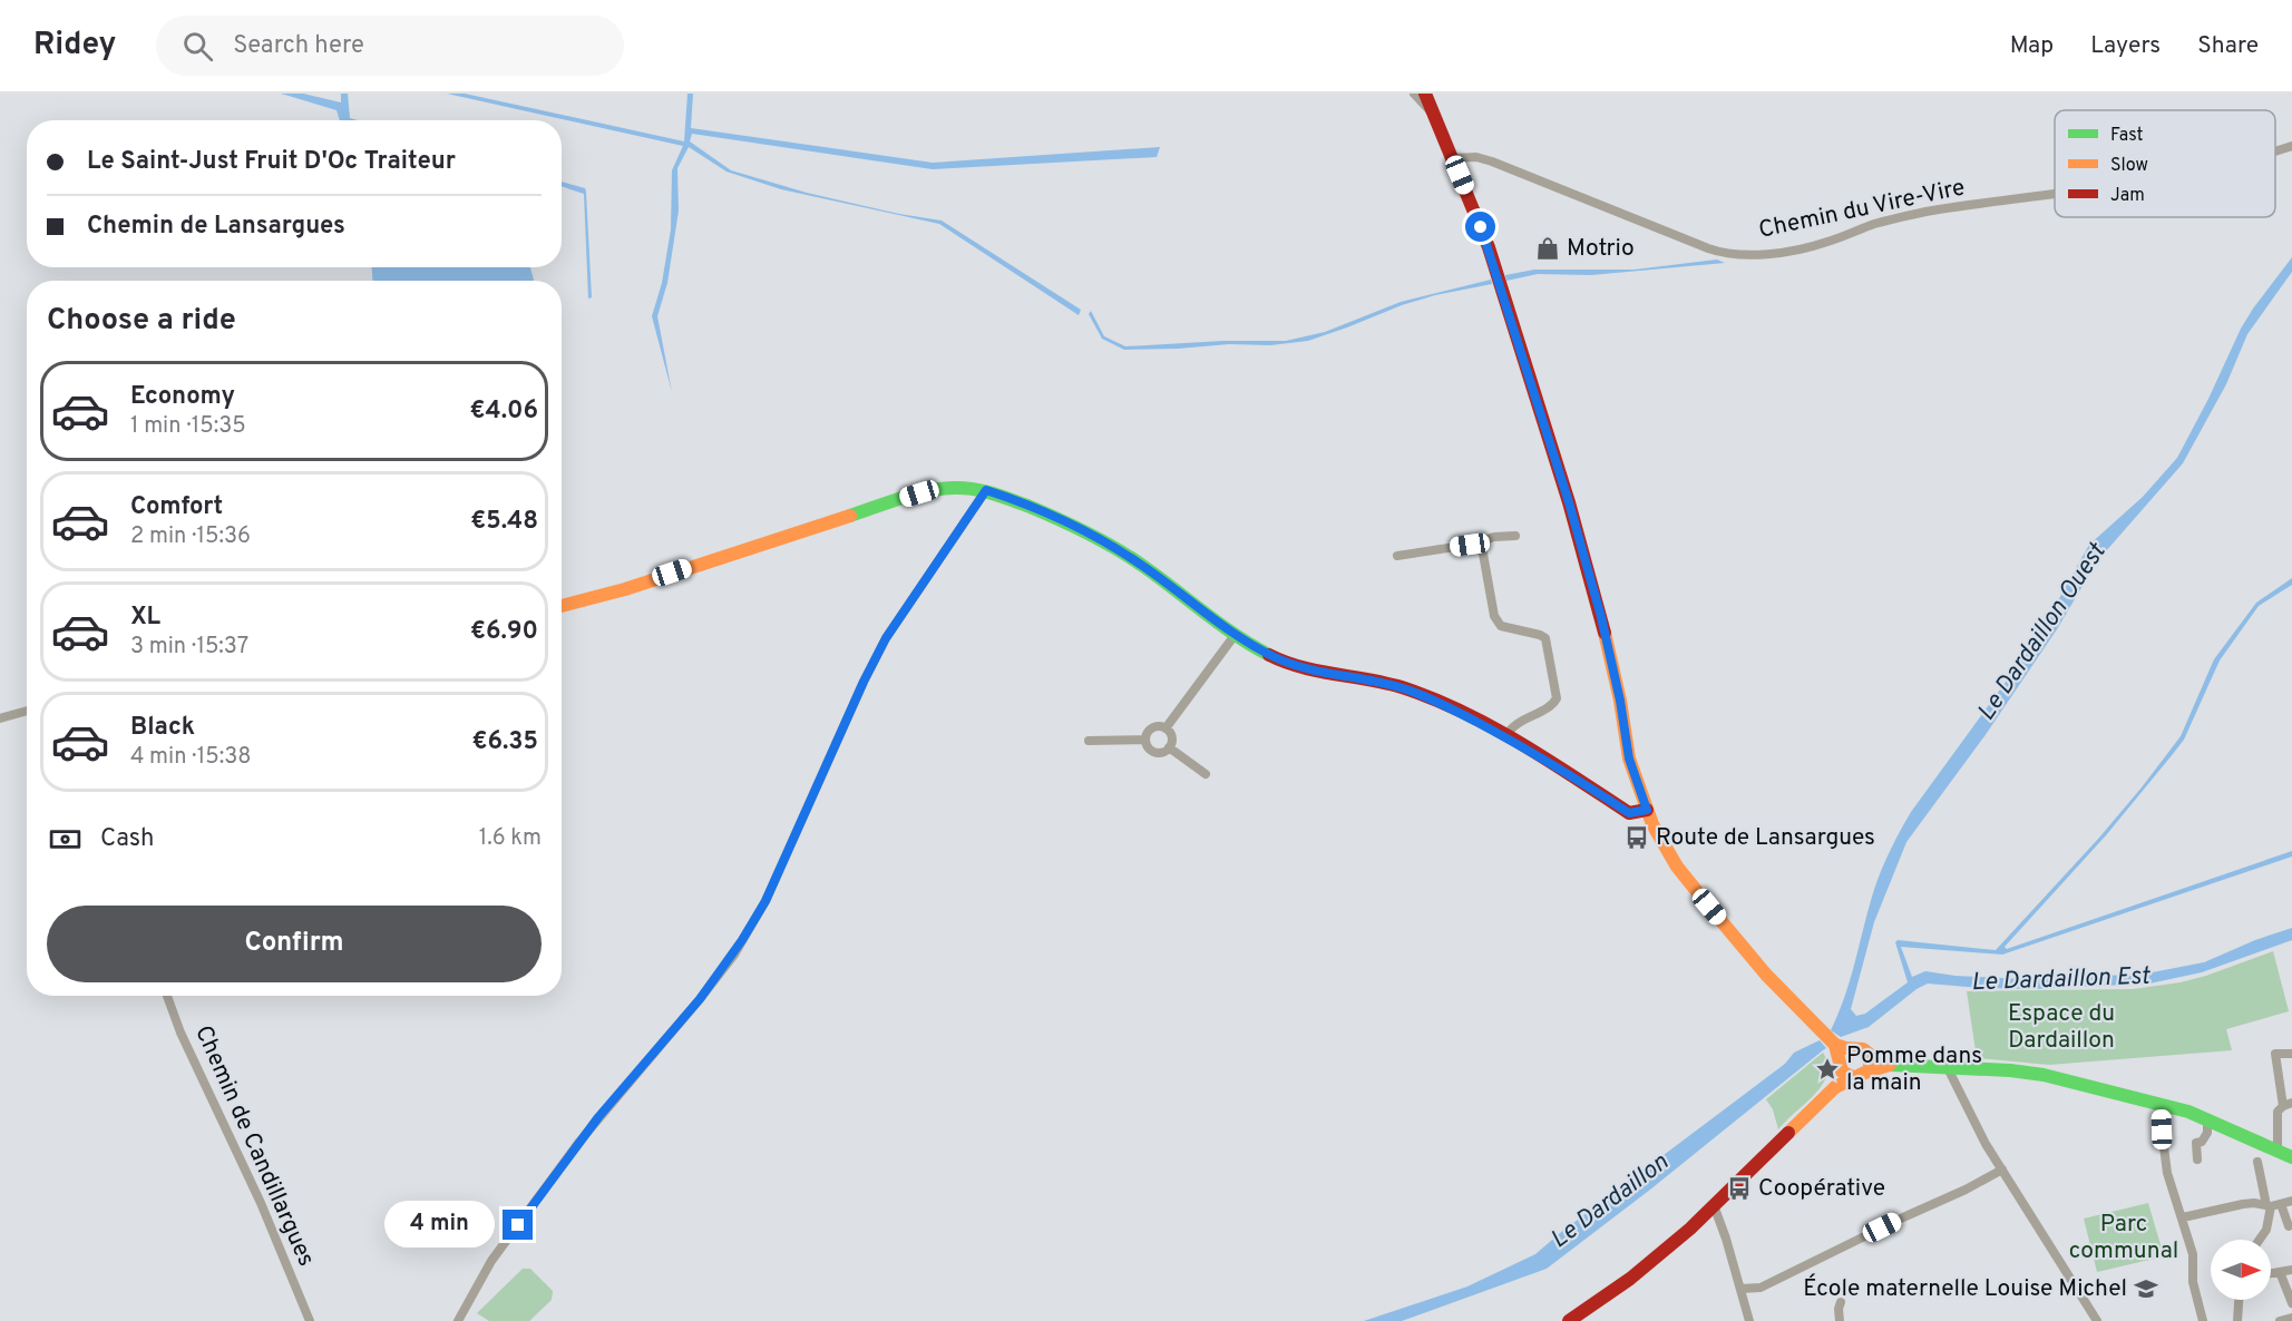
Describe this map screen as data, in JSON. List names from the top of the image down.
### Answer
{
  "streets": {
    "street": ["Chemin du Vire-Vire", "Chemin de Candillargues"]
  },
  "water": ["Le Dardaillon Ouest", "Le Dardaillon Est", "Le Dardaillon"],
  "parks": ["Espace du Dardaillon", "Parc communal"],
  "places": {
    "shop": ["Motrio"],
    "bus stop": ["Route de Lansargues", "Coopérative"],
    "place": ["Pomme dans la main"],
    "school or university": ["École maternelle Louise Michel"]
  },
  "legend": ["Fast", "Slow", "Jam"],
  "north": "right",
  "page": {
    "header": "Ridey",
    "search": "Search here",
    "nav": ["Map", "Layers", "Share"],
    "banner": ["Le Saint-Just Fruit D'Oc Traiteur", "Chemin de Lansargues"],
    "heading": "Choose a ride",
    "list": [
      {
        "name": "Economy",
        "note": "1 min · 15:35",
        "value": "€4.06"
      },
      {
        "name": "Comfort",
        "note": "2 min · 15:36",
        "value": "€5.48"
      },
      {
        "name": "XL",
        "note": "3 min · 15:37",
        "value": "€6.90"
      },
      {
        "name": "Black",
        "note": "4 min · 15:38",
        "value": "€6.35"
      }
    ],
    "pay": ["Cash", "1.6 km"],
    "buttons": "Confirm",
    "bubble": "4 min"
  }
}
